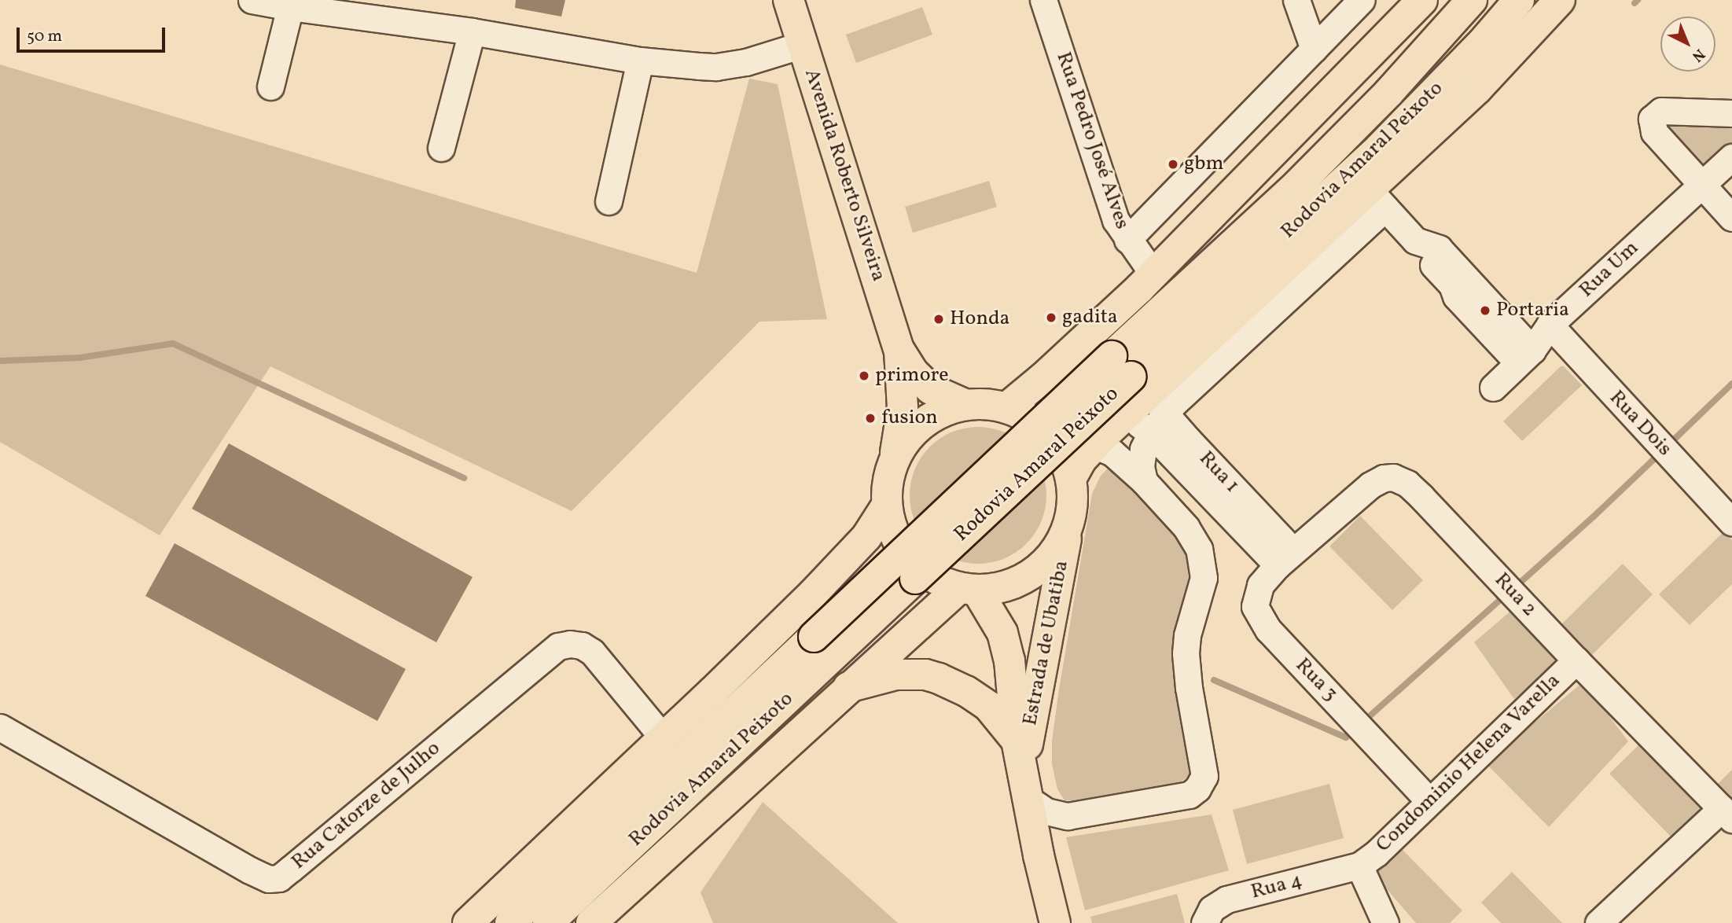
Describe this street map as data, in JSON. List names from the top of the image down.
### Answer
{
  "streets": {
    "main road": ["Rodovia Amaral Peixoto", "Avenida Roberto Silveira", "Estrada de Ubatiba"],
    "street": [
      "Rua Pedro José Alves",
      "Rua Um",
      "Rua Dois",
      "Rua 1",
      "Rua 2",
      "Rua 3",
      "Condominio Helena Varella",
      "Rua Catorze de Julho",
      "Rua 4"
    ]
  },
  "crossings": [
    ["Rodovia Amaral Peixoto", "Rua 1"],
    ["Avenida Roberto Silveira", "Estrada de Ubatiba"],
    ["Rua Um", "Rua Dois"],
    ["Rua 1", "Rua 2"],
    ["Rua 1", "Rua 3"],
    ["Rua 2", "Rua 3"],
    ["Rua 2", "Condominio Helena Varella"],
    ["Rua 3", "Condominio Helena Varella"],
    ["Condominio Helena Varella", "Rua 4"]
  ],
  "places": [
    "gbm",
    "Portaria",
    "gadita",
    "Honda",
    "primore",
    "fusion"
  ],
  "scale_bar": "50 m",
  "north": "bottom right"
}
